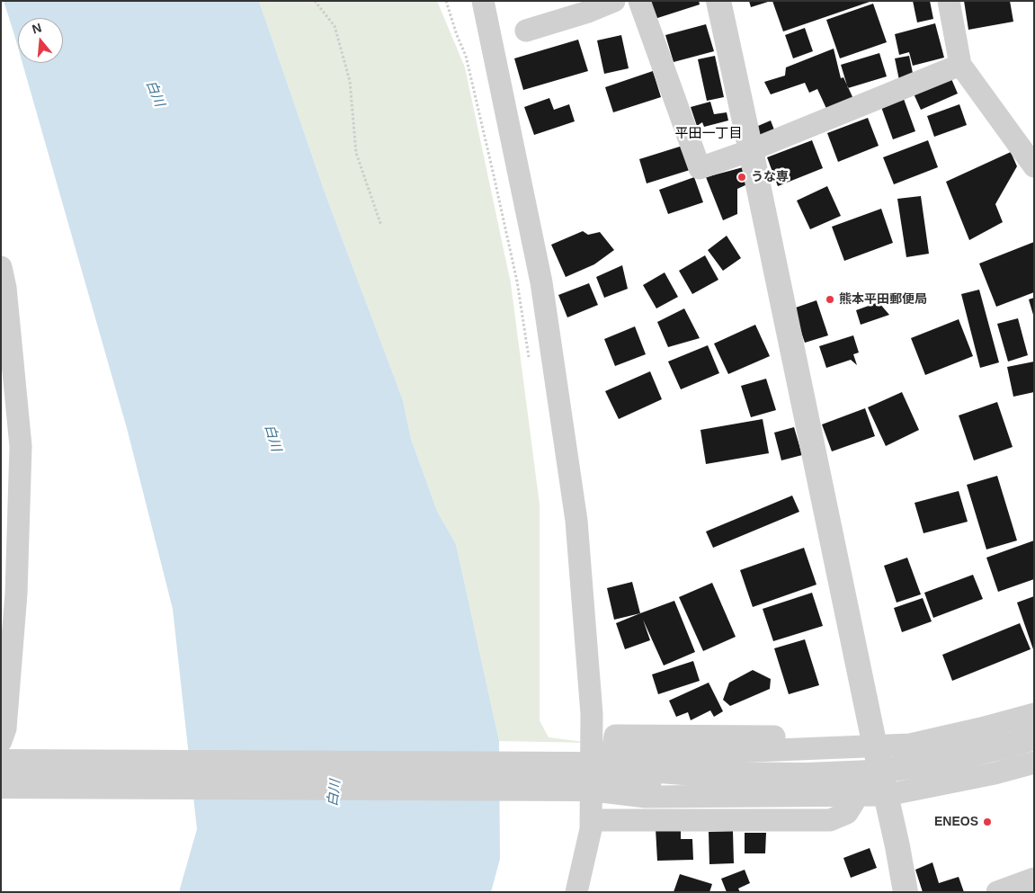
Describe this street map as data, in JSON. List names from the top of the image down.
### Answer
{
  "districts": ["平田一丁目"],
  "water": ["白川"],
  "places": ["うな専", "熊本平田郵便局", "ENEOS"],
  "north": "top"
}
